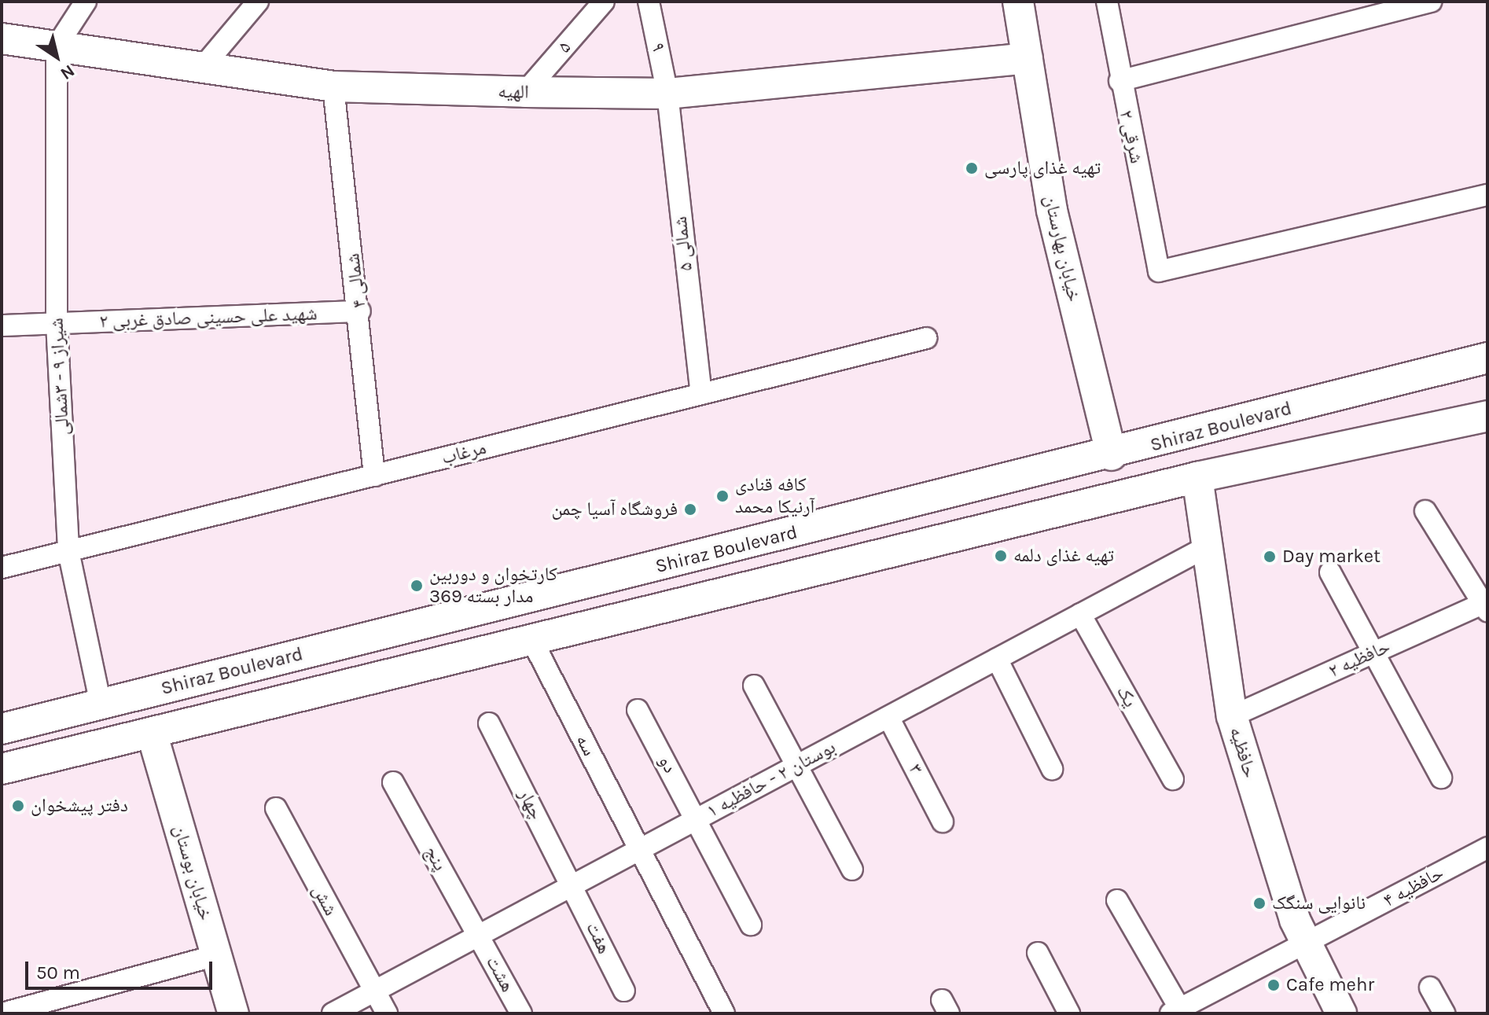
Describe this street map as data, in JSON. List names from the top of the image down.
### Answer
{
  "streets": {
    "main road": [
      "الهیه",
      "خیابان بهارستان",
      "Shiraz Boulevard",
      "حافظیه",
      "خیابان بوستان"
    ],
    "street": [
      "۵",
      "۹",
      "۲ شرقی",
      "۵ شمالی",
      "۴ شمالی",
      "شهید علی حسینی صادق غربی ۲",
      "شیراز ۹ - ۳شمالی",
      "مرغاب",
      "حافظیه ۲",
      "یک",
      "سه",
      "دو",
      "۳",
      "بوستان ۲ - حافظیه ۱",
      "چهار",
      "پنج",
      "حافظیه ۴",
      "شش",
      "هفت",
      "هشت"
    ]
  },
  "crossings": [
    ["۵", "الهیه"],
    ["۹", "الهیه"],
    ["۹", "۵ شمالی"],
    ["الهیه", "۵ شمالی"],
    ["الهیه", "خیابان بهارستان"],
    ["الهیه", "۴ شمالی"],
    ["الهیه", "شیراز ۹ - ۳شمالی"],
    ["۵ شمالی", "مرغاب"],
    ["خیابان بهارستان", "Shiraz Boulevard"],
    ["۴ شمالی", "شهید علی حسینی صادق غربی ۲"],
    ["۴ شمالی", "مرغاب"],
    ["شهید علی حسینی صادق غربی ۲", "شیراز ۹ - ۳شمالی"],
    ["شیراز ۹ - ۳شمالی", "Shiraz Boulevard"],
    ["شیراز ۹ - ۳شمالی", "مرغاب"],
    ["حافظیه ۲", "حافظیه"],
    ["یک", "بوستان ۲ - حافظیه ۱"],
    ["سه", "بوستان ۲ - حافظیه ۱"],
    ["حافظیه", "بوستان ۲ - حافظیه ۱"],
    ["حافظیه", "حافظیه ۴"],
    ["دو", "بوستان ۲ - حافظیه ۱"],
    ["۳", "بوستان ۲ - حافظیه ۱"],
    ["بوستان ۲ - حافظیه ۱", "چهار"],
    ["بوستان ۲ - حافظیه ۱", "پنج"],
    ["بوستان ۲ - حافظیه ۱", "شش"],
    ["بوستان ۲ - حافظیه ۱", "هفت"],
    ["بوستان ۲ - حافظیه ۱", "هشت"],
    ["چهار", "هفت"],
    ["پنج", "هشت"]
  ],
  "places": [
    "تهیه غذای پارسی",
    "کافه قنادی آرنیکا محمد",
    "فروشگاه آسیا چمن",
    "تهیه غذای دلمه",
    "Day market",
    "کارتخوان و دوربین مدار بسته 369",
    "دفتر پیشخوان",
    "نانوایی سنگک",
    "Cafe mehr"
  ],
  "scale_bar": "50 m",
  "north": "bottom right"
}
